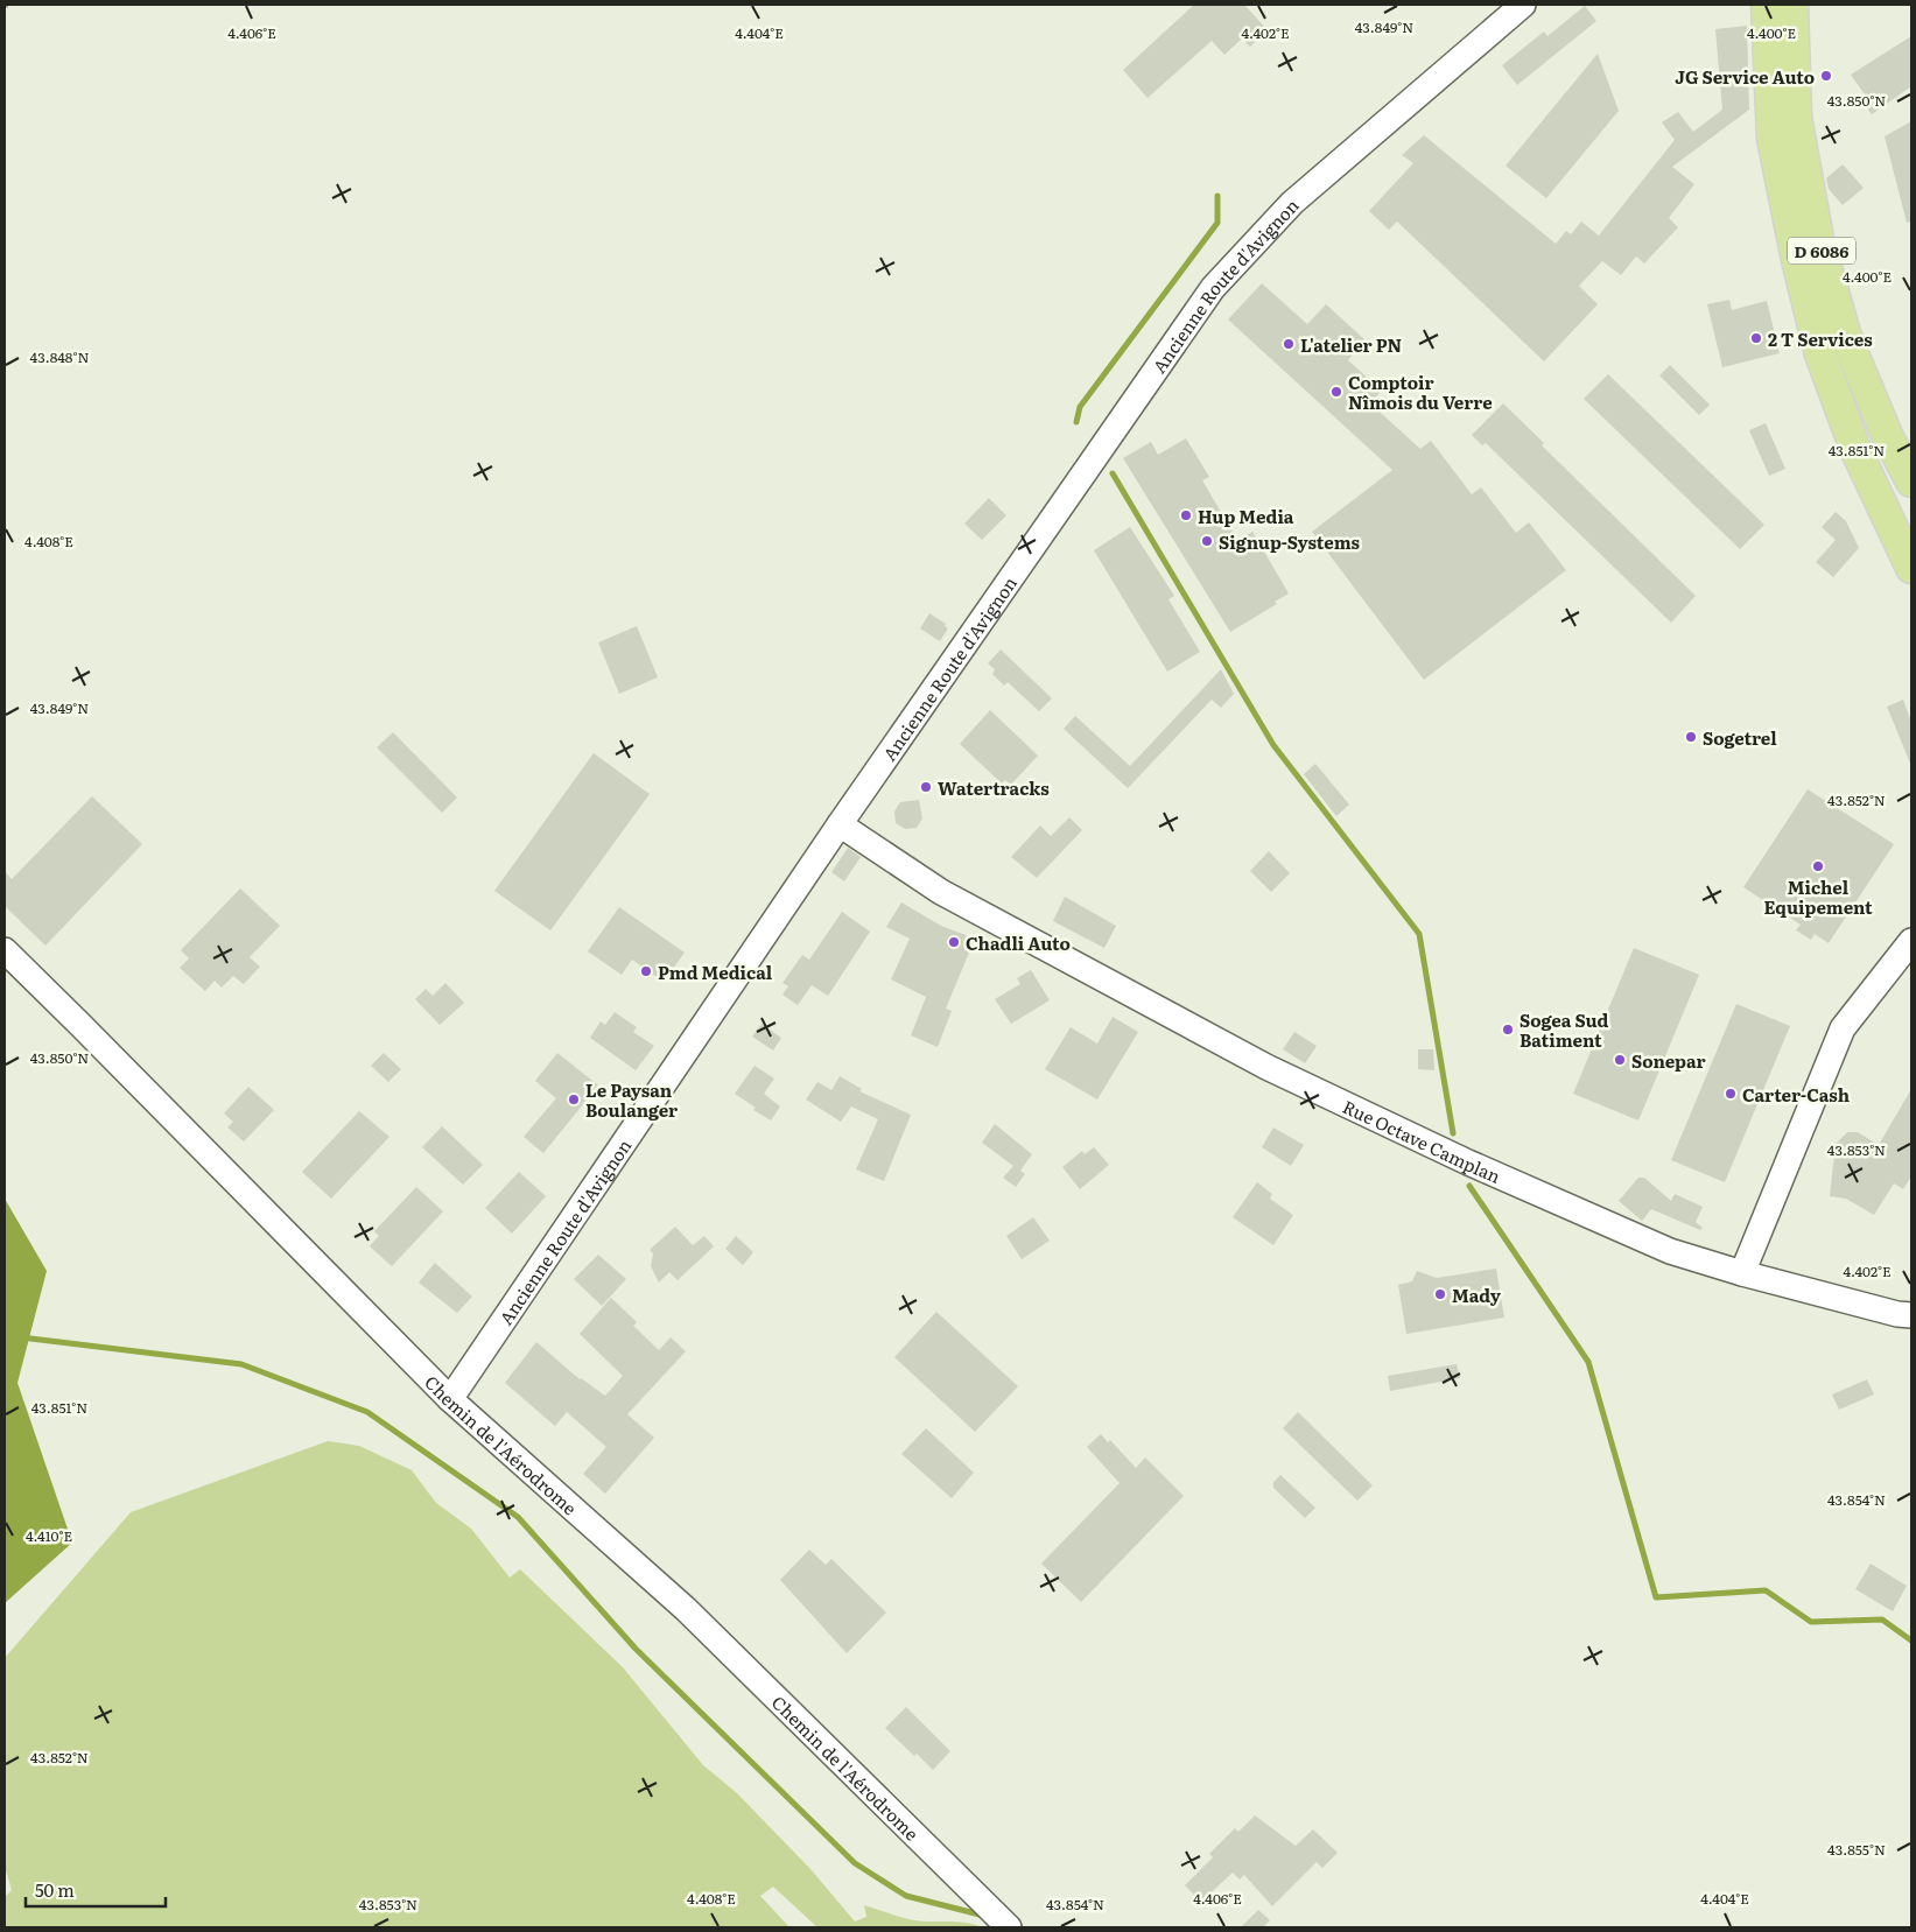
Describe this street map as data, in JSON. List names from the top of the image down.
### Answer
{
  "streets": {
    "main road": ["D 6086"],
    "street": ["Ancienne Route d'Avignon", "Rue Octave Camplan", "Chemin de l'Aérodrome"]
  },
  "crossings": [
    ["Ancienne Route d'Avignon", "Rue Octave Camplan"],
    ["Ancienne Route d'Avignon", "Chemin de l'Aérodrome"]
  ],
  "places": [
    "JG Service Auto",
    "2 T Services",
    "L'atelier PN",
    "Comptoir Nîmois du Verre",
    "Hup Media",
    "Signup-Systems",
    "Sogetrel",
    "Watertracks",
    "Michel Equipement",
    "Chadli Auto",
    "Pmd Medical",
    "Sogea Sud Batiment",
    "Sonepar",
    "Carter-Cash",
    "Le Paysan Boulanger",
    "Mady"
  ],
  "scale_bar": "50 m",
  "coordinates": [
    "43.849°N",
    "4.406°E",
    "4.404°E",
    "4.402°E",
    "4.400°E",
    "43.850°N",
    "43.848°N",
    "43.851°N",
    "4.408°E",
    "43.852°N",
    "43.853°N",
    "43.854°N",
    "4.410°E",
    "43.855°N"
  ]
}
